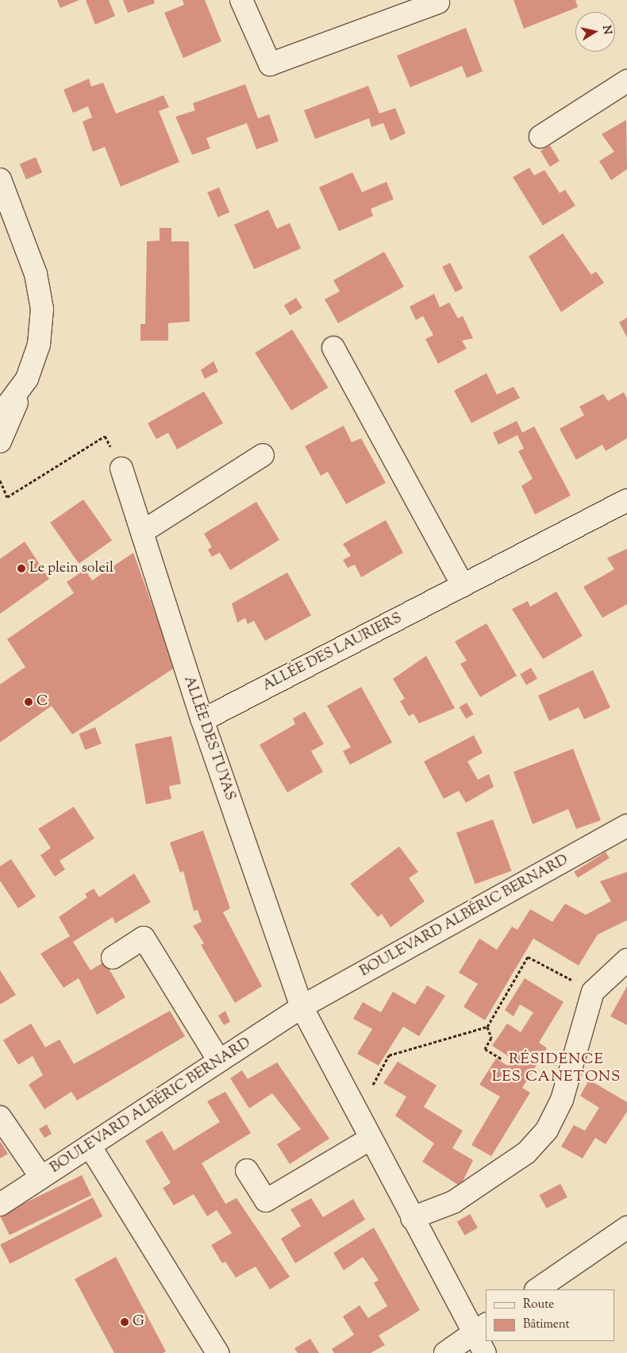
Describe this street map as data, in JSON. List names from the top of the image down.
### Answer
{
  "streets": {
    "street": ["ALLÉE DES LAURIERS", "ALLÉE DES TUYAS", "BOULEVARD ALBÉRIC BERNARD"]
  },
  "crossings": [
    ["ALLÉE DES LAURIERS", "ALLÉE DES TUYAS"],
    ["ALLÉE DES TUYAS", "BOULEVARD ALBÉRIC BERNARD"]
  ],
  "districts": ["RÉSIDENCE LES CANETONS"],
  "places": ["Le plein soleil", "C", "G"],
  "legend": ["Route", "Bâtiment"],
  "north": "right"
}
